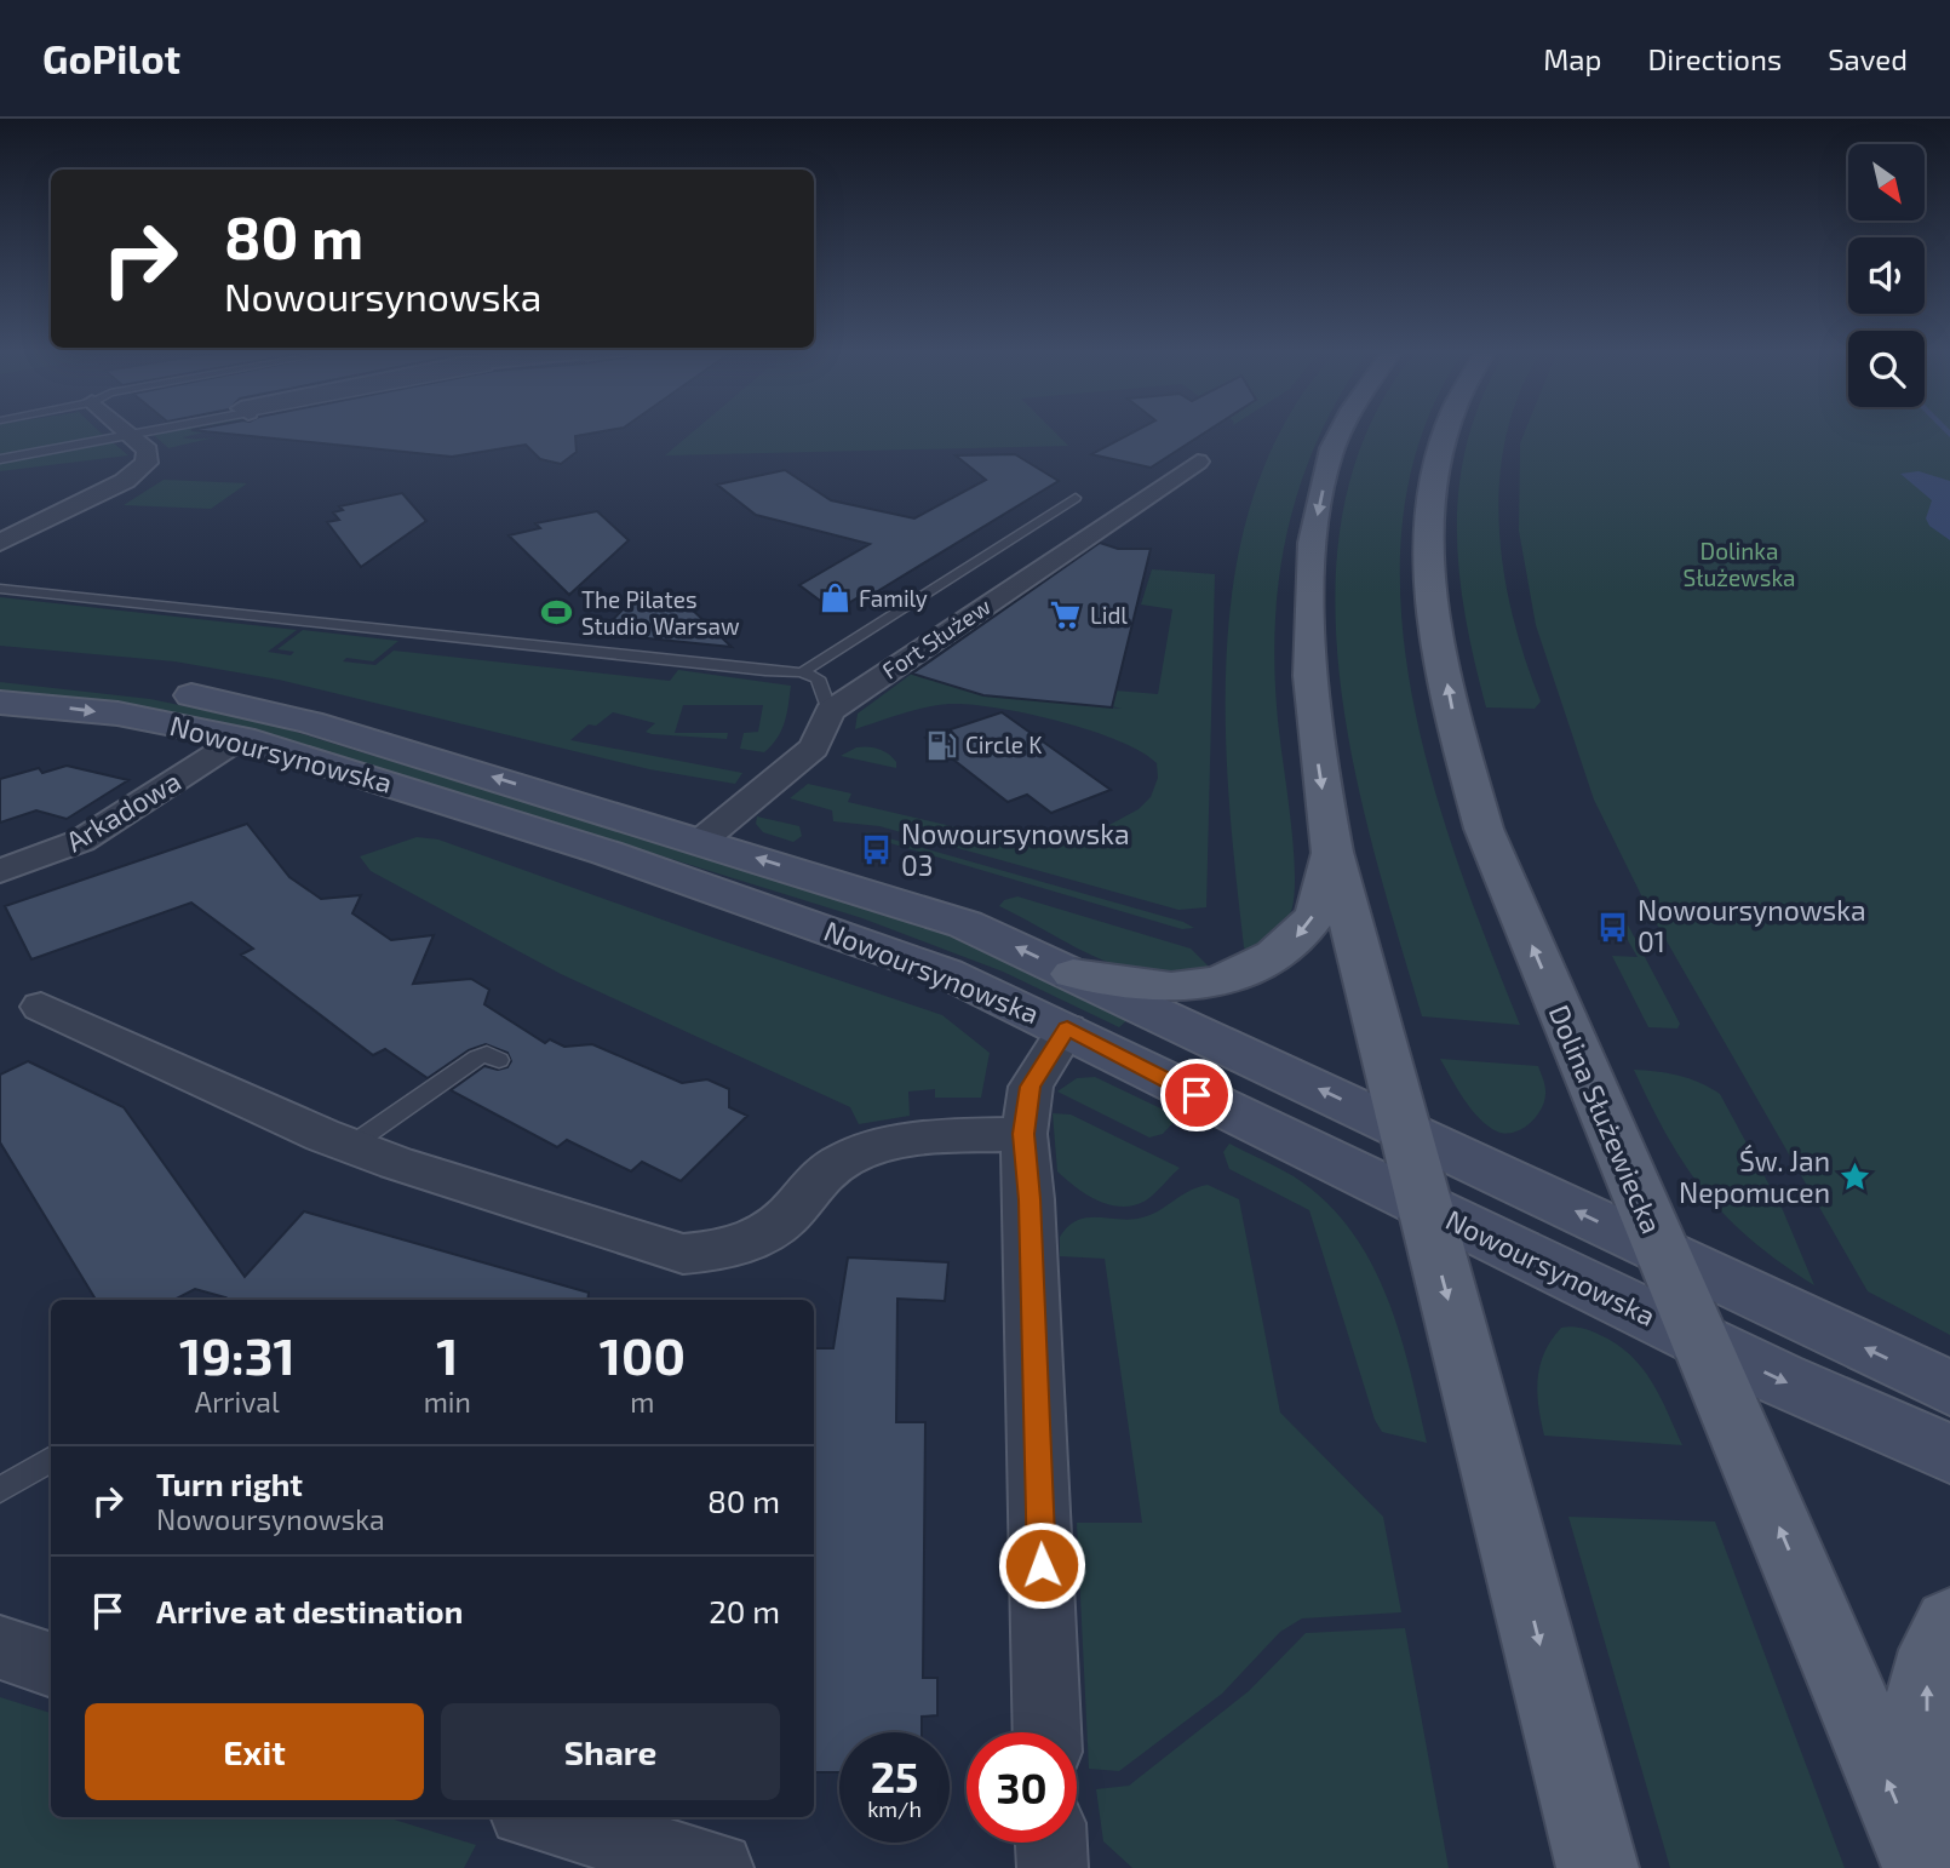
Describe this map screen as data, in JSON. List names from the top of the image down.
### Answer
{
  "streets": {
    "main road": ["Dolina Służewiecka"],
    "street": ["Fort Służew", "Nowoursynowska", "Arkadowa"]
  },
  "crossings": [
    ["Nowoursynowska", "Arkadowa"],
    ["Nowoursynowska", "Dolina Służewiecka"]
  ],
  "parks": ["Dolinka Służewska"],
  "places": {
    "shop": ["Family"],
    "sports": ["The Pilates Studio Warsaw"],
    "supermarket": ["Lidl"],
    "fuel station": ["Circle K"],
    "bus stop": ["Nowoursynowska 03", "Nowoursynowska 01"],
    "place": ["Św. Jan Nepomucen"]
  },
  "north": "bottom right",
  "page": {
    "header": "GoPilot",
    "nav": ["Map", "Directions", "Saved"],
    "turn": ["80 m", "Nowoursynowska"],
    "eta": [
      "19:31",
      "Arrival",
      "1",
      "min",
      "100",
      "m"
    ],
    "list": [
      {
        "name": "Turn right",
        "note": "Nowoursynowska",
        "value": "80 m"
      },
      {
        "name": "Arrive at destination",
        "value": "20 m"
      }
    ],
    "buttons": ["Exit", "Share"],
    "speed": "25 km/h",
    "limit": "30"
  }
}
